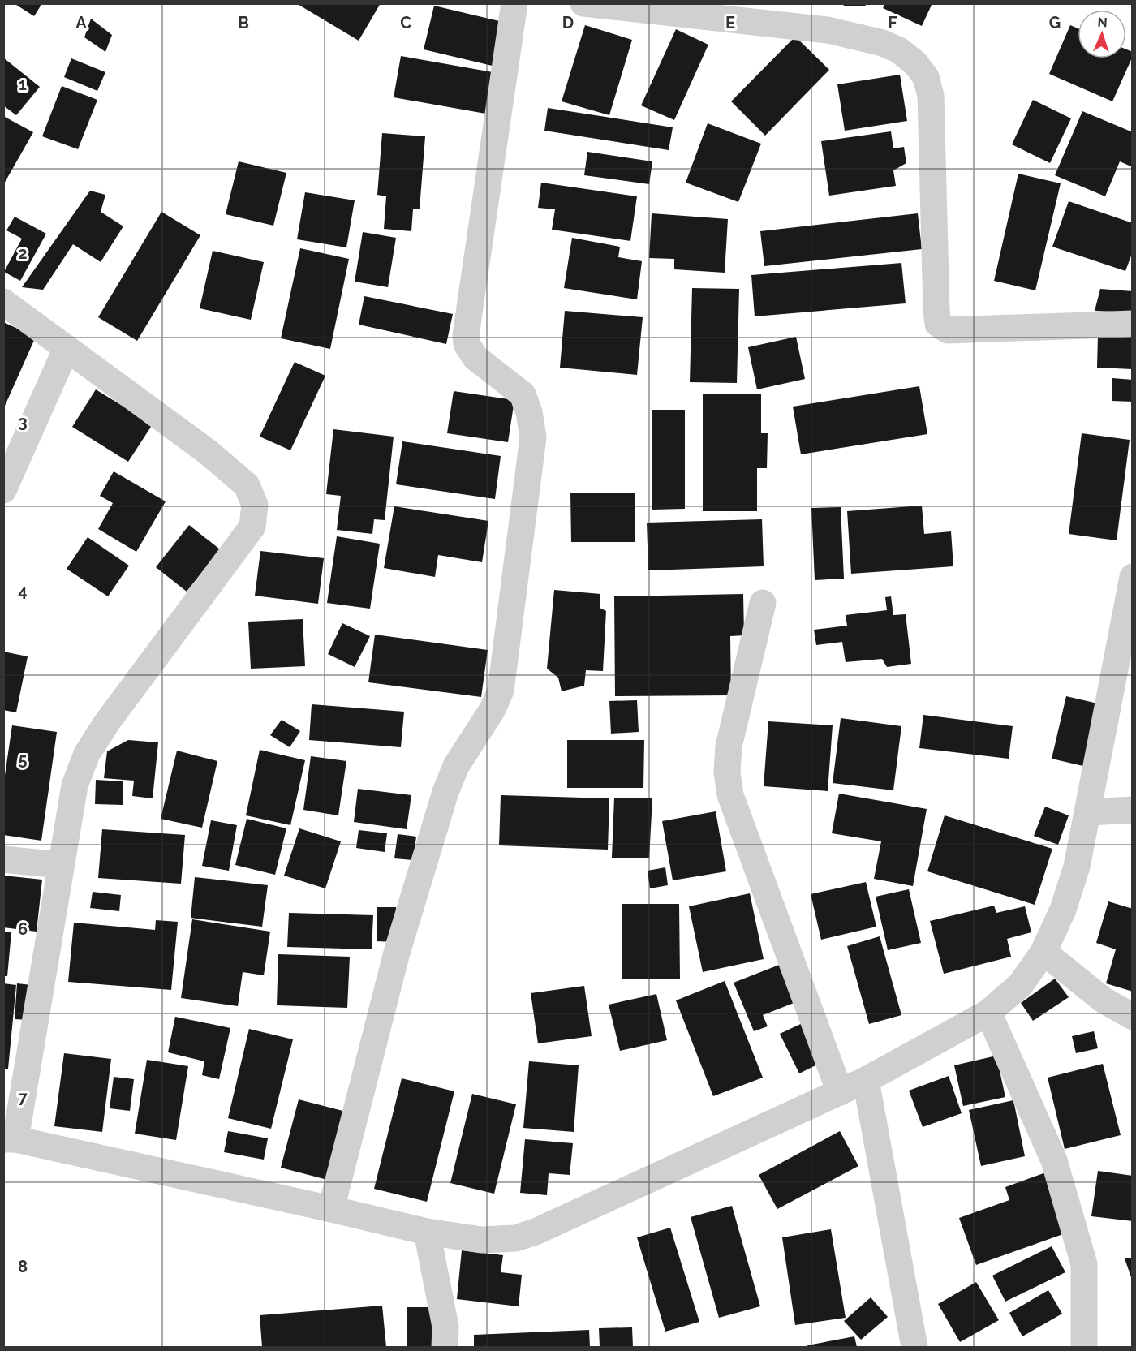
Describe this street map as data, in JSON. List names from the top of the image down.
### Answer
{
  "north": "top",
  "grid": {
    "columns": [
      "A",
      "B",
      "C",
      "D",
      "E",
      "F",
      "G"
    ],
    "rows": [
      "1",
      "2",
      "3",
      "4",
      "5",
      "6",
      "7",
      "8"
    ]
  }
}
